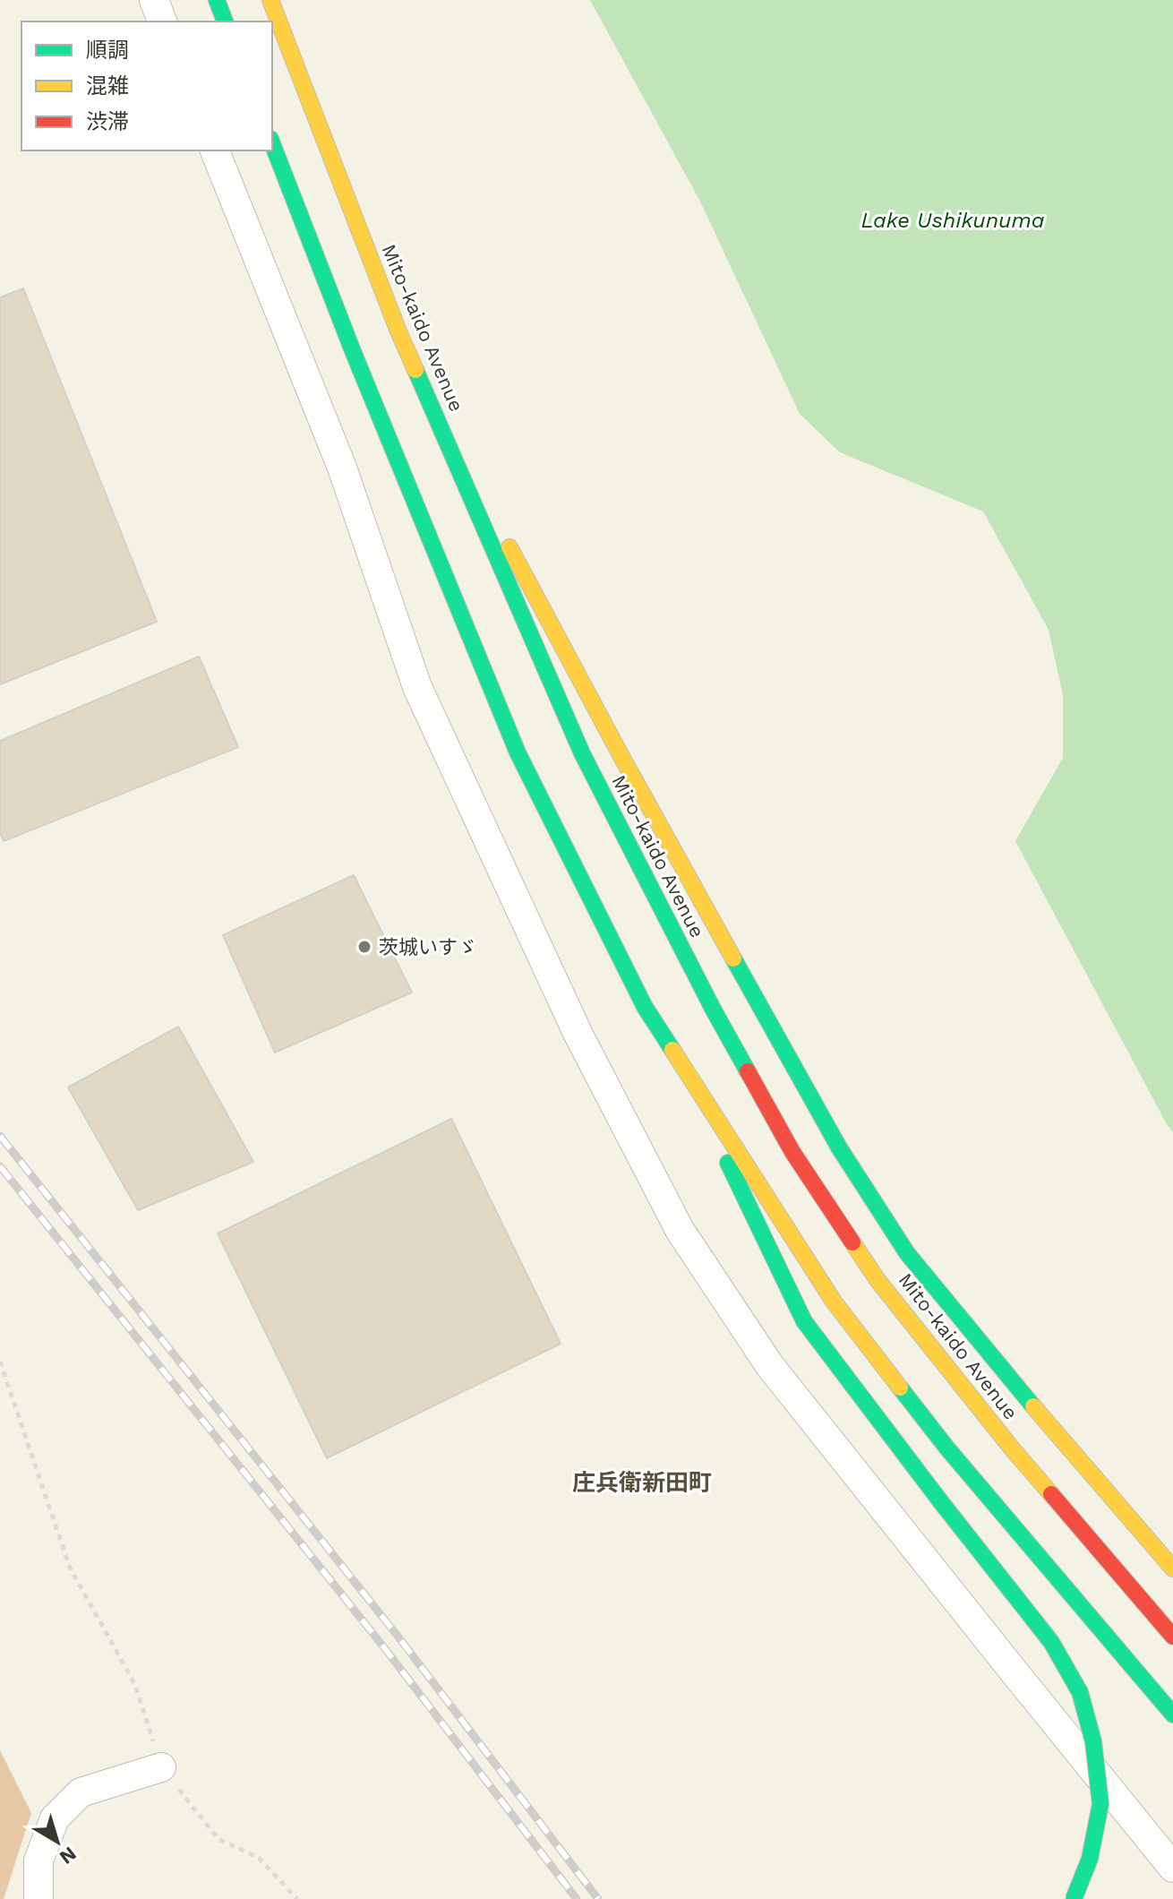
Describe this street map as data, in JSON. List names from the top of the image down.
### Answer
{
  "streets": {
    "main road": ["Mito-kaido Avenue"]
  },
  "districts": ["庄兵衛新田町"],
  "water": ["Lake Ushikunuma"],
  "places": ["茨城いすゞ"],
  "legend": ["順調", "混雑", "渋滞"],
  "north": "bottom right"
}
